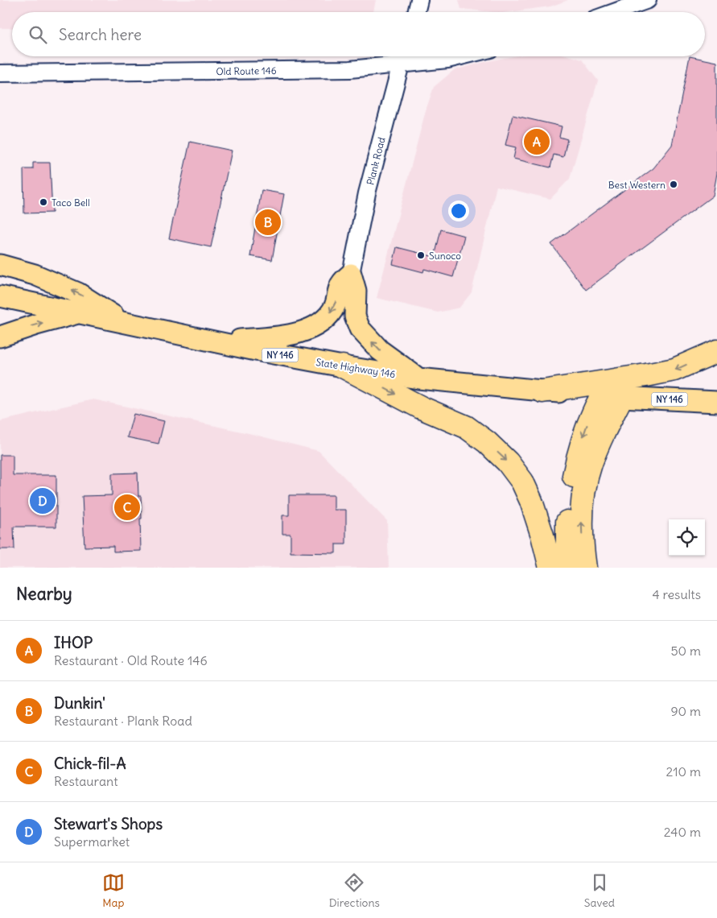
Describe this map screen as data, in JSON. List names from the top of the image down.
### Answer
{
  "streets": {
    "main road": ["NY 146", "State Highway 146"],
    "street": ["Old Route 146", "Plank Road"]
  },
  "crossings": [
    ["Old Route 146", "Plank Road"]
  ],
  "places": ["Best Western", "Taco Bell", "Sunoco"],
  "page": {
    "search": "Search here",
    "pins": [
      "A",
      "B",
      "D",
      "C"
    ],
    "heading": ["Nearby", "4 results"],
    "list": [
      {
        "mark": "A",
        "name": "IHOP",
        "note": "Restaurant · Old Route 146",
        "value": "50 m"
      },
      {
        "mark": "B",
        "name": "Dunkin'",
        "note": "Restaurant · Plank Road",
        "value": "90 m"
      },
      {
        "mark": "C",
        "name": "Chick-fil-A",
        "note": "Restaurant",
        "value": "210 m"
      },
      {
        "mark": "D",
        "name": "Stewart's Shops",
        "note": "Supermarket",
        "value": "240 m"
      }
    ],
    "nav": ["Map", "Directions", "Saved"]
  }
}
